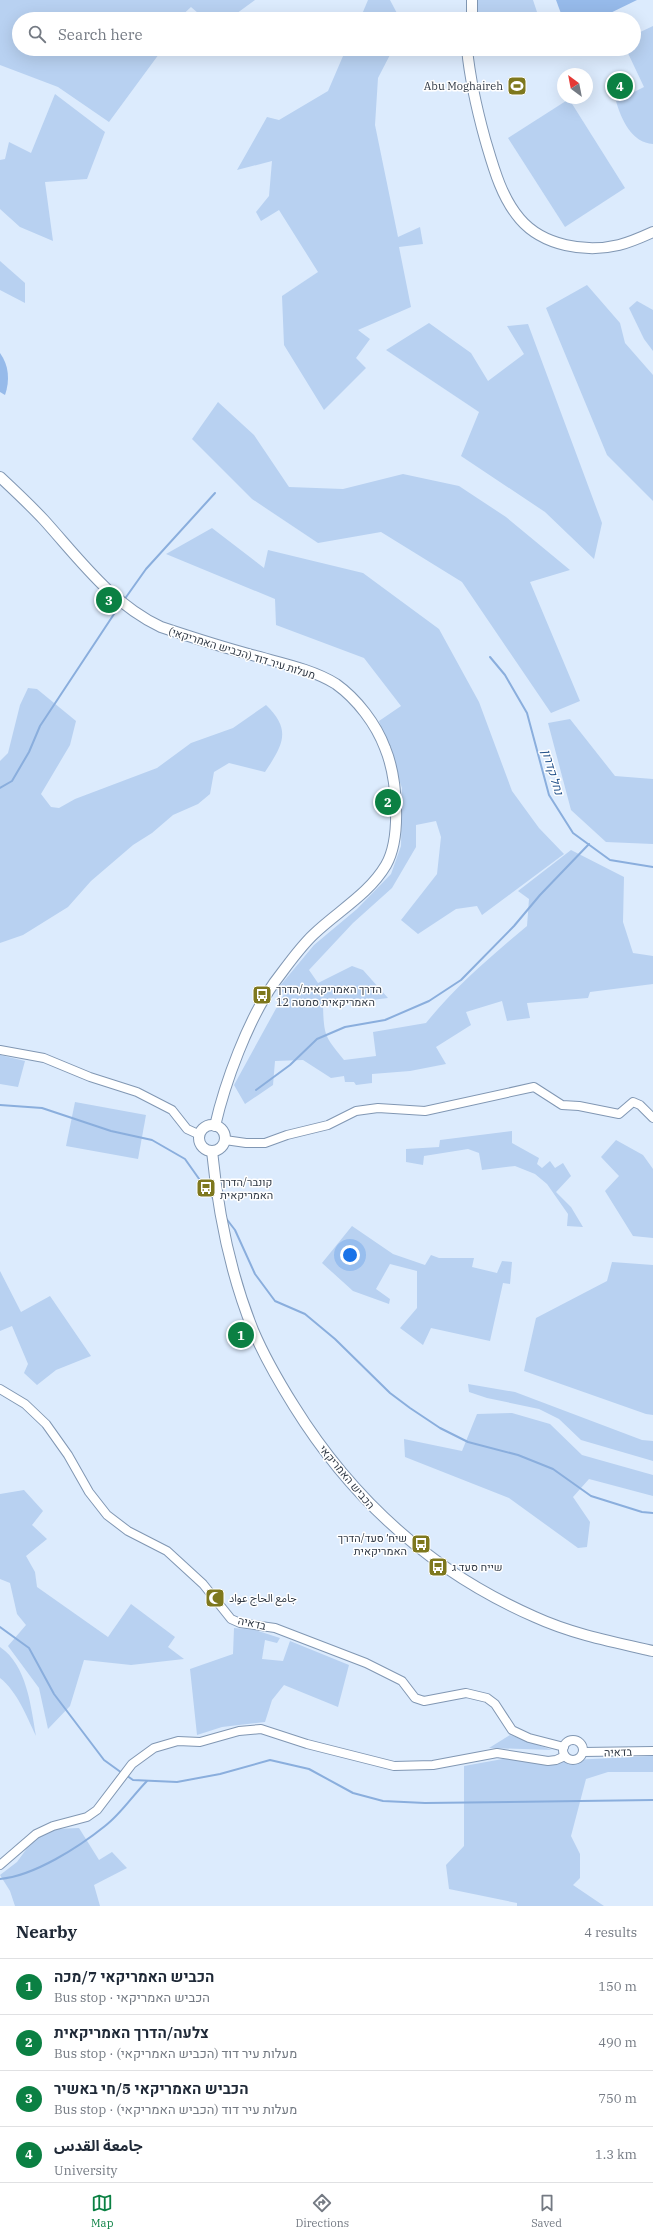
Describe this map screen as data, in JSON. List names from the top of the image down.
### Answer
{
  "streets": {
    "main road": ["מעלות עיר דוד (הכביש האמריקאי)", "הכביש האמריקאי"],
    "street": ["בדאיה"]
  },
  "crossings": [
    ["מעלות עיר דוד (הכביש האמריקאי)", "הכביש האמריקאי"]
  ],
  "water": ["נחל קדרון"],
  "places": {
    "sports": ["Abu Moghaireh"],
    "bus stop": [
      "הדרך האמריקאית/הדרך האמריקאית סמטה 12",
      "קונבר/הדרך האמריקאית",
      "שיח׳ סעד/הדרך האמריקאית",
      "שייח סעד ג"
    ],
    "mosque": ["جامع الحاج عواد"]
  },
  "north": "top left",
  "page": {
    "search": "Search here",
    "pins": [
      "4",
      "3",
      "2",
      "1"
    ],
    "heading": ["Nearby", "4 results"],
    "list": [
      {
        "mark": "1",
        "name": "הכביש האמריקאי 7/מכה",
        "note": "Bus stop · הכביש האמריקאי",
        "value": "150 m"
      },
      {
        "mark": "2",
        "name": "צלעה/הדרך האמריקאית",
        "note": "Bus stop · מעלות עיר דוד (הכביש האמריקאי)",
        "value": "490 m"
      },
      {
        "mark": "3",
        "name": "הכביש האמריקאי 5/חי באשיר",
        "note": "Bus stop · מעלות עיר דוד (הכביש האמריקאי)",
        "value": "750 m"
      },
      {
        "mark": "4",
        "name": "جامعة القدس",
        "note": "University",
        "value": "1.3 km"
      }
    ],
    "nav": ["Map", "Directions", "Saved"]
  }
}
